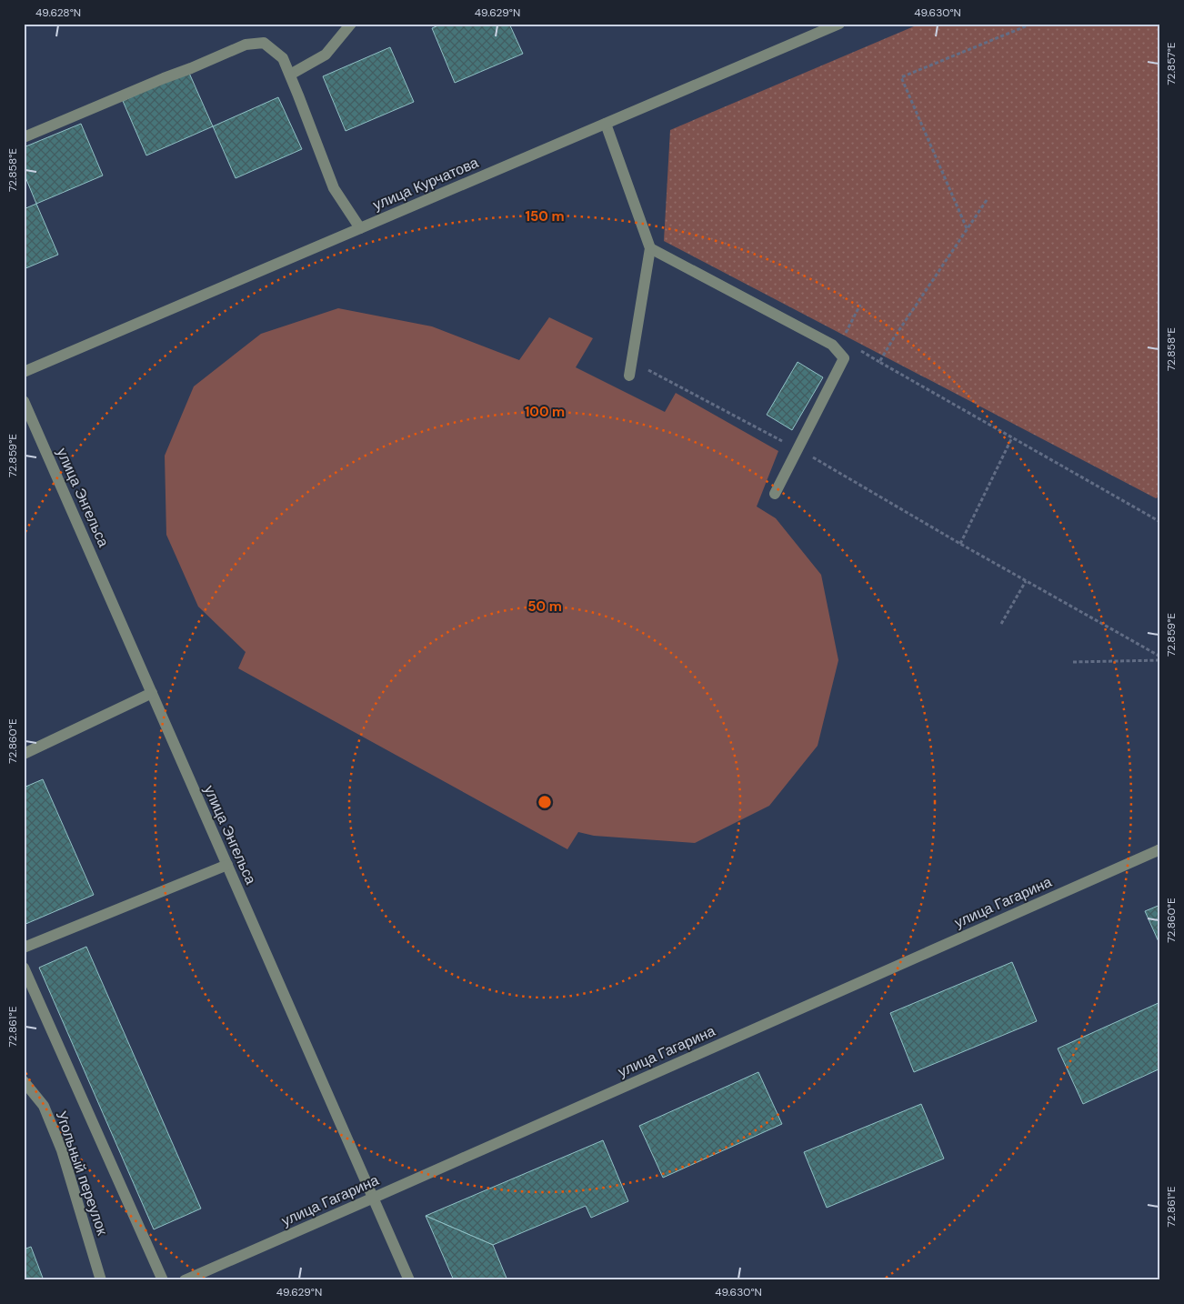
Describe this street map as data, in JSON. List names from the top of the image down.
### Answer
{
  "streets": {
    "street": [
      "улица Курчатова",
      "улица Энгельса",
      "улица Гагарина",
      "Угольный переулок"
    ]
  },
  "crossings": [
    ["улица Энгельса", "улица Гагарина"]
  ],
  "coordinates": [
    "49.628°N",
    "49.629°N",
    "49.630°N",
    "72.857°E",
    "72.858°E",
    "72.859°E",
    "72.860°E",
    "72.861°E"
  ],
  "rings": ["150 m", "100 m", "50 m"]
}
